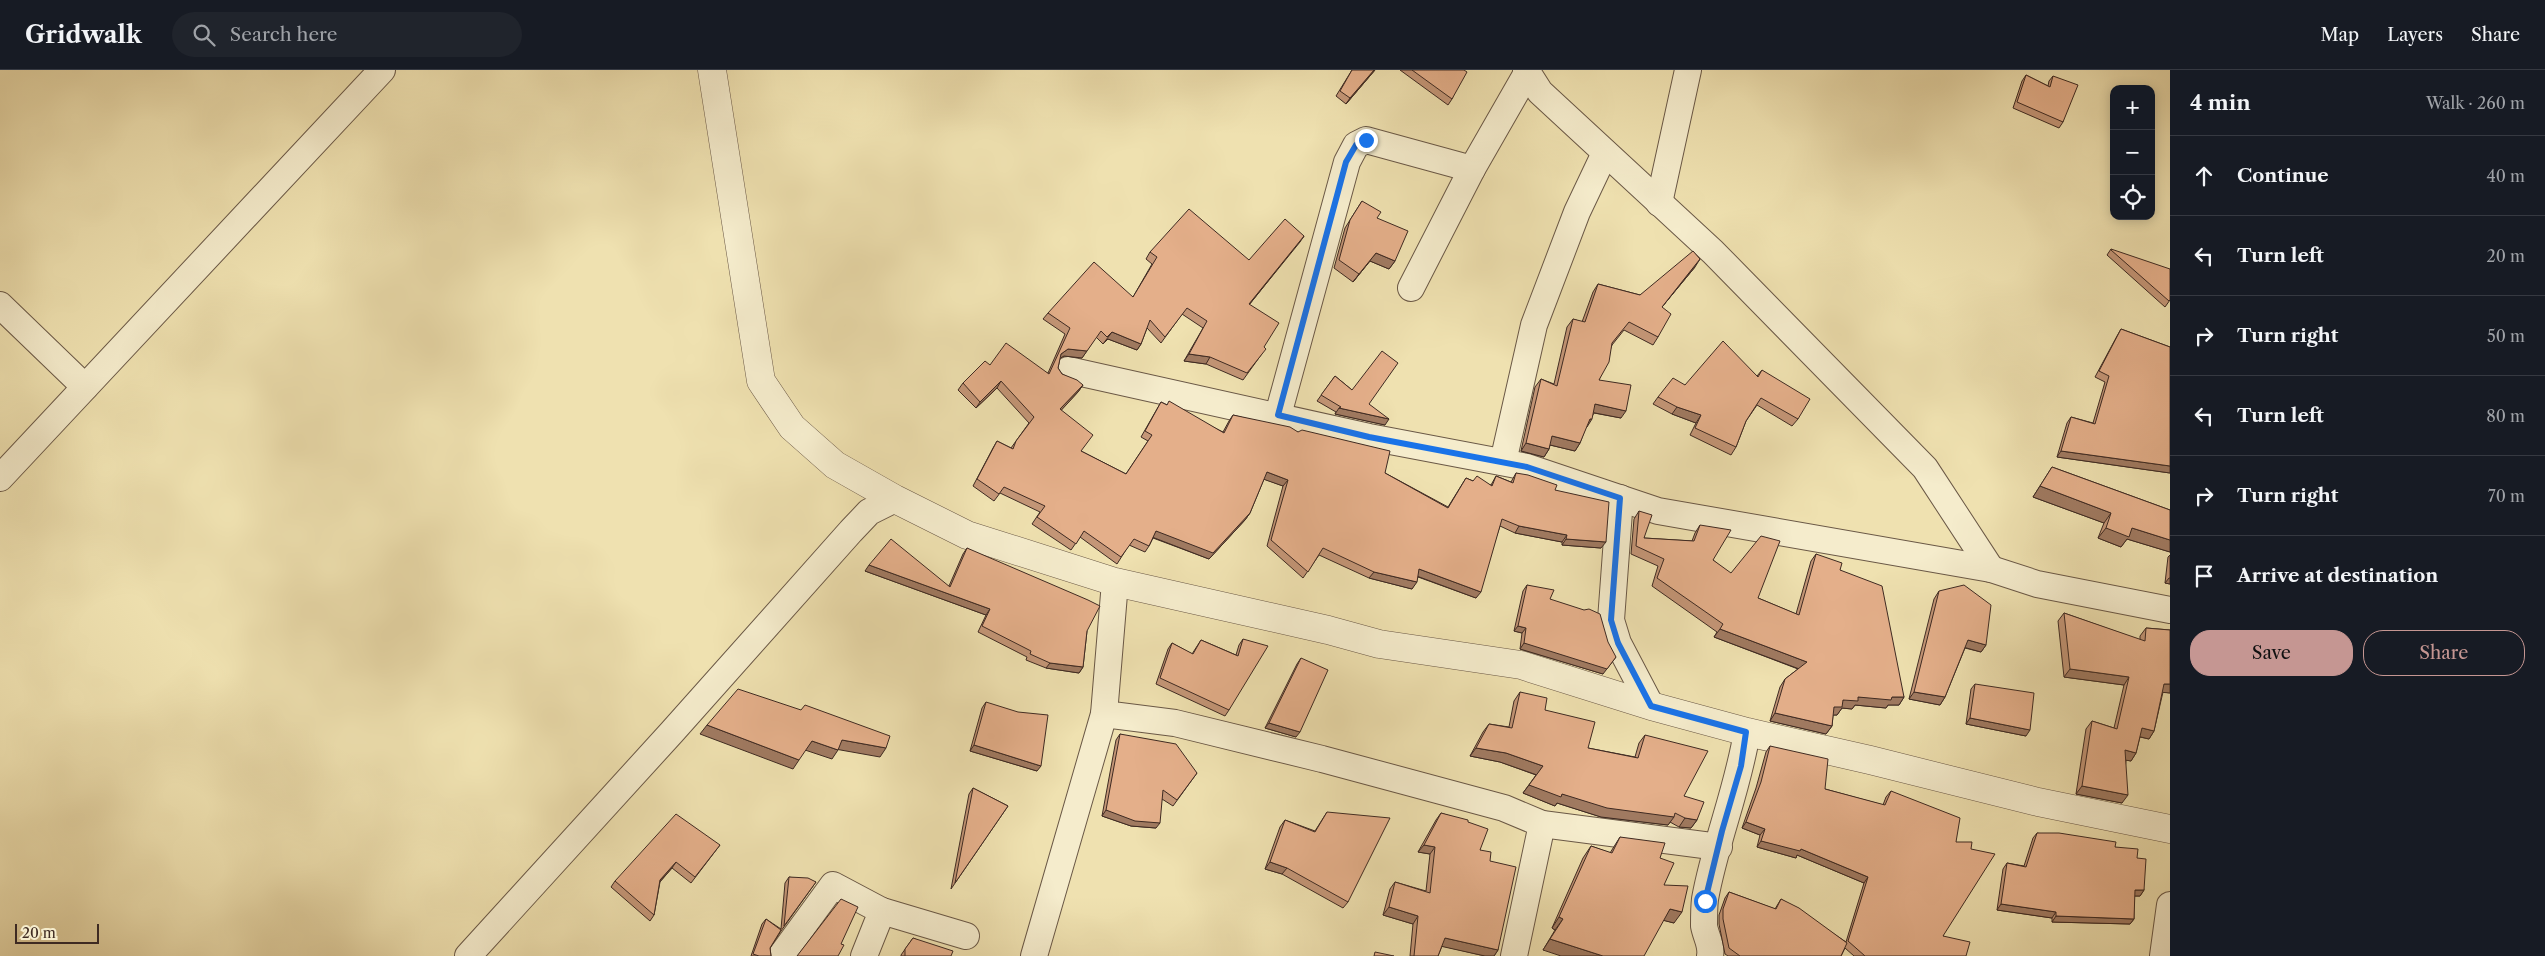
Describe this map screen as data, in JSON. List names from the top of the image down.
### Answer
{
  "scale_bar": "20 m",
  "page": {
    "header": "Gridwalk",
    "search": "Search here",
    "nav": ["Map", "Layers", "Share"],
    "heading": ["4 min", "Walk · 260 m"],
    "map_buttons": ["+", "−"],
    "list": [
      ["Continue", "40 m"],
      ["Turn left", "20 m"],
      ["Turn right", "50 m"],
      ["Turn left", "80 m"],
      ["Turn right", "70 m"],
      "Arrive at destination"
    ],
    "buttons": ["Save", "Share"],
    "scale": "20 m"
  }
}
